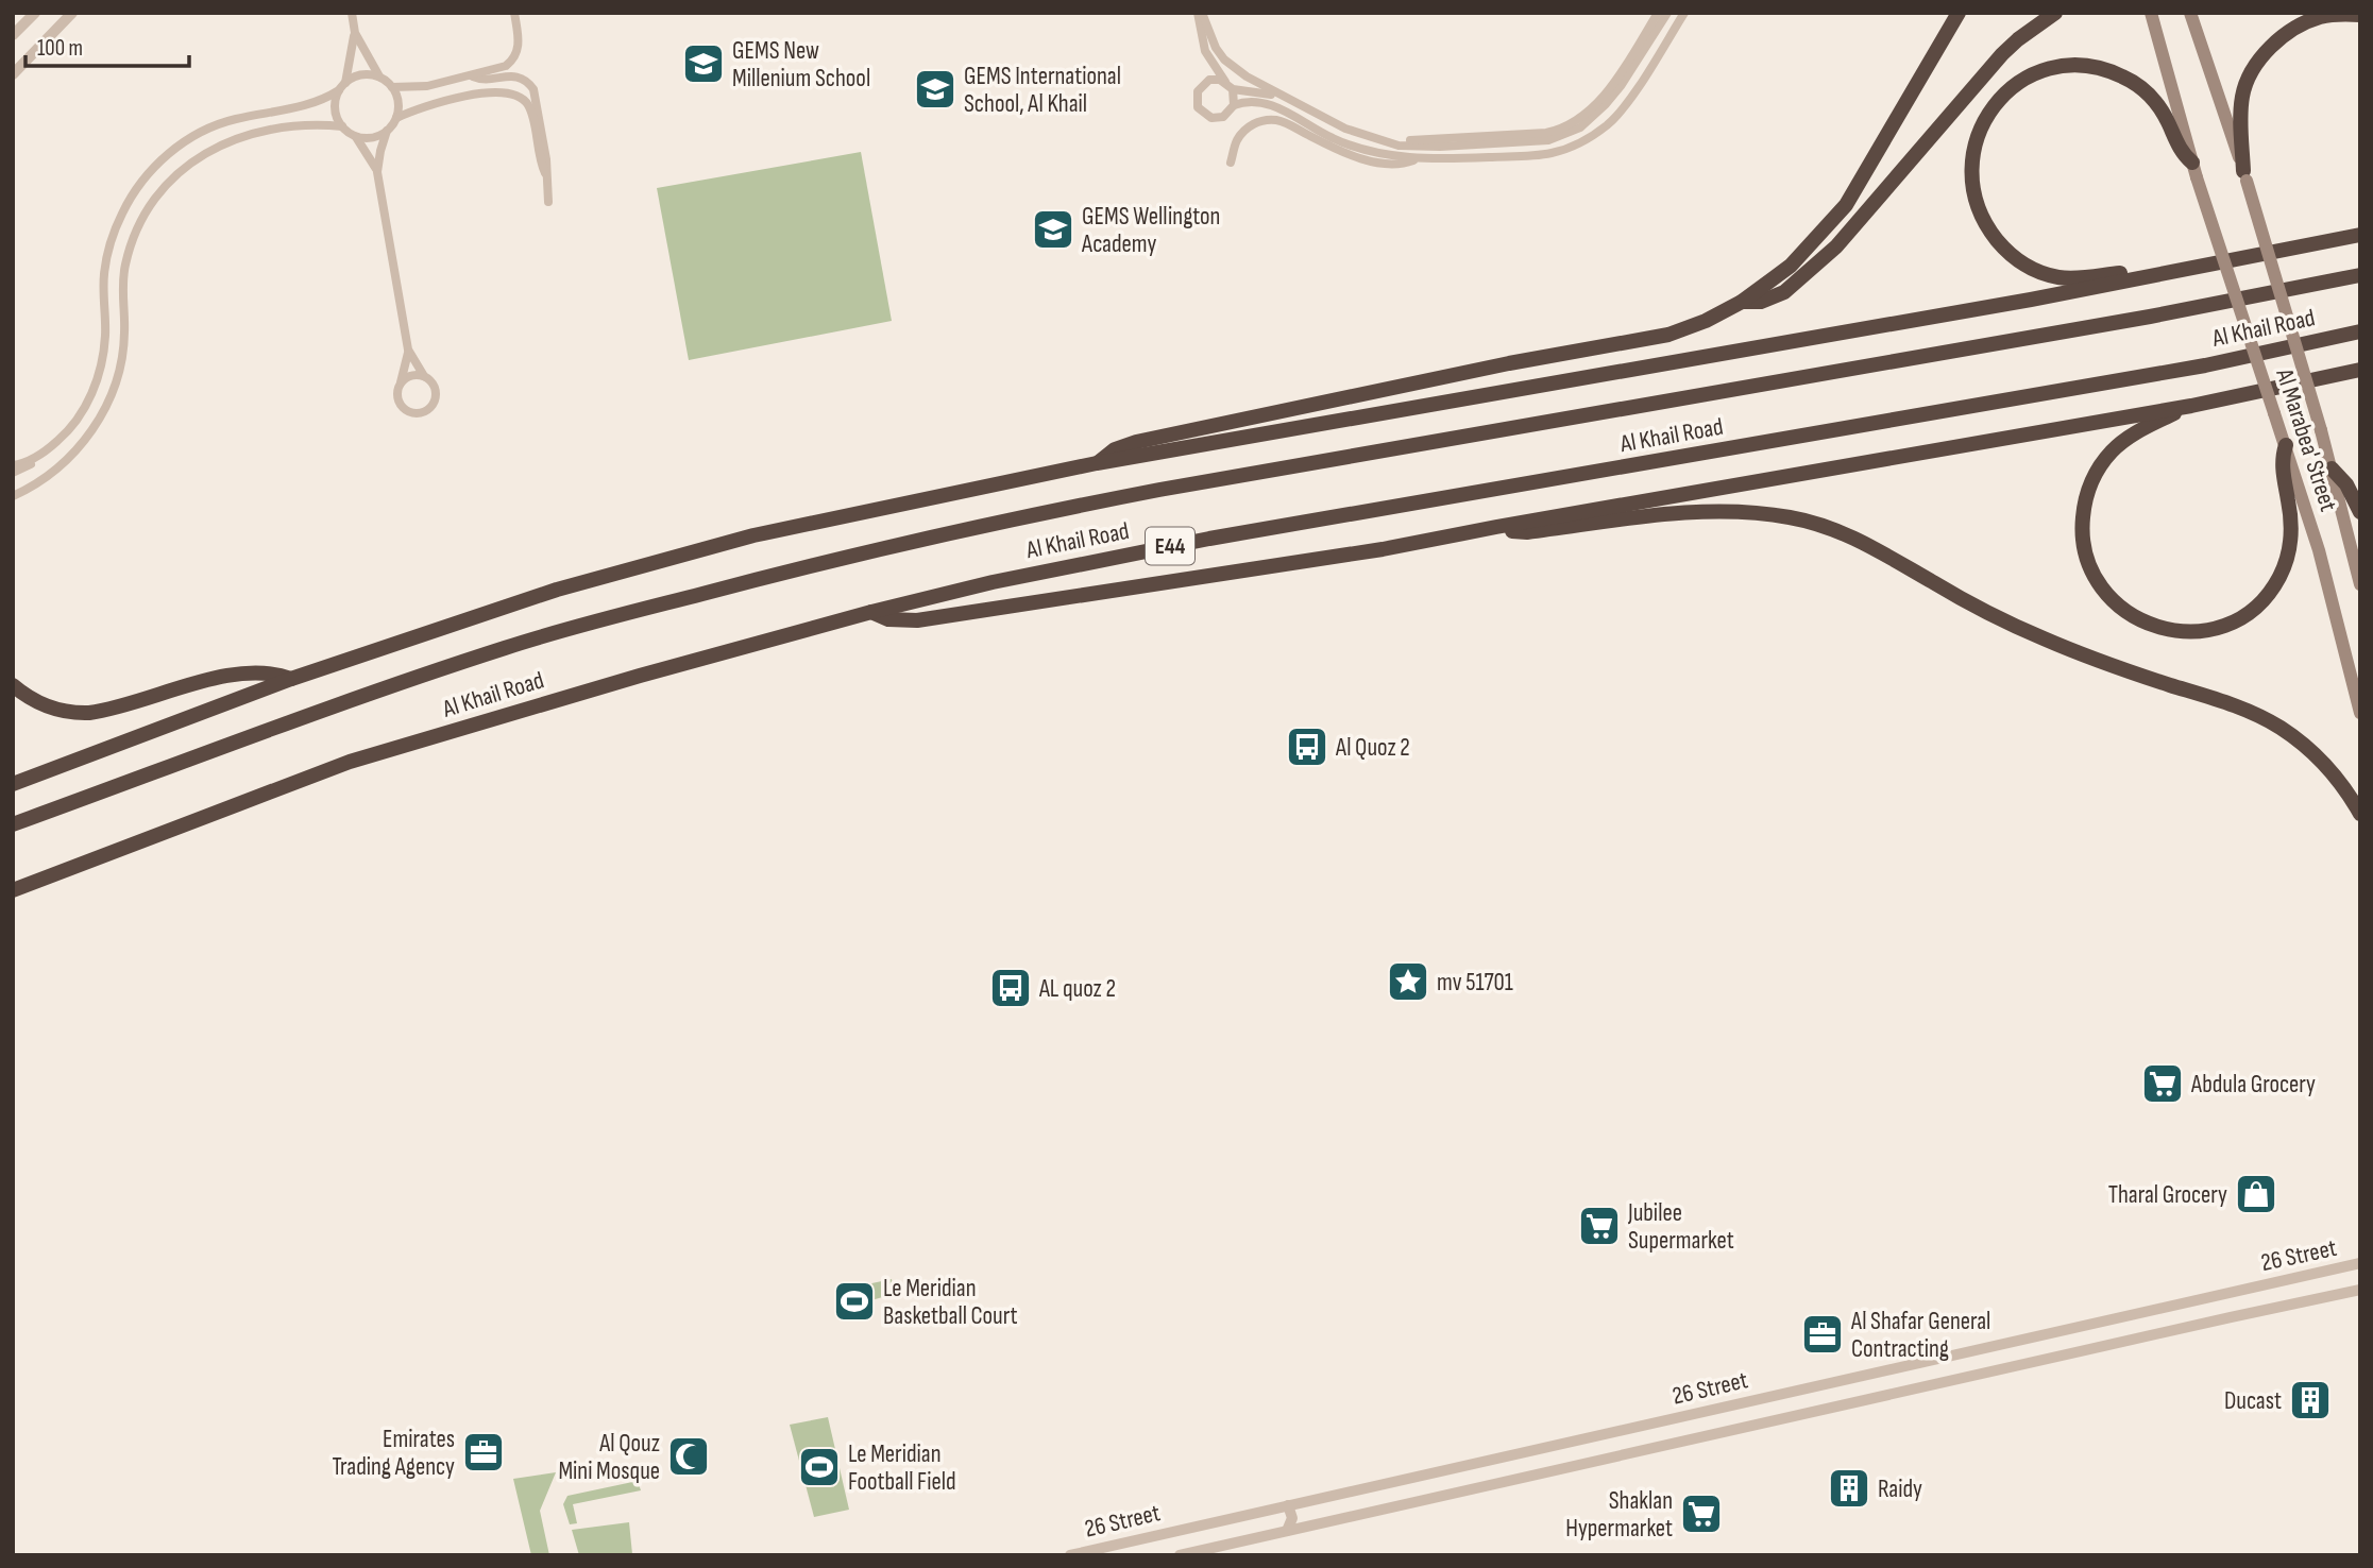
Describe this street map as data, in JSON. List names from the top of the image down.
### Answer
{
  "streets": {
    "highway": ["Al Khail Road", "E44"],
    "main road": ["Al Marabea' Street"],
    "street": ["26 Street"]
  },
  "places": {
    "school or university": ["GEMS New Millenium School", "GEMS International School, Al Khail", "GEMS Wellington Academy"],
    "bus stop": ["Al Quoz 2", "AL quoz 2"],
    "place": ["mv 51701"],
    "supermarket": ["Abdula Grocery", "Jubilee Supermarket", "Shaklan Hypermarket"],
    "shop": ["Tharal Grocery"],
    "sports": ["Le Meridian Basketball Court", "Le Meridian Football Field"],
    "office": ["Al Shafar General Contracting", "Emirates Trading Agency"],
    "building": ["Ducast", "Raidy"],
    "mosque": ["Al Qouz Mini Mosque"]
  },
  "scale_bar": "100 m"
}
